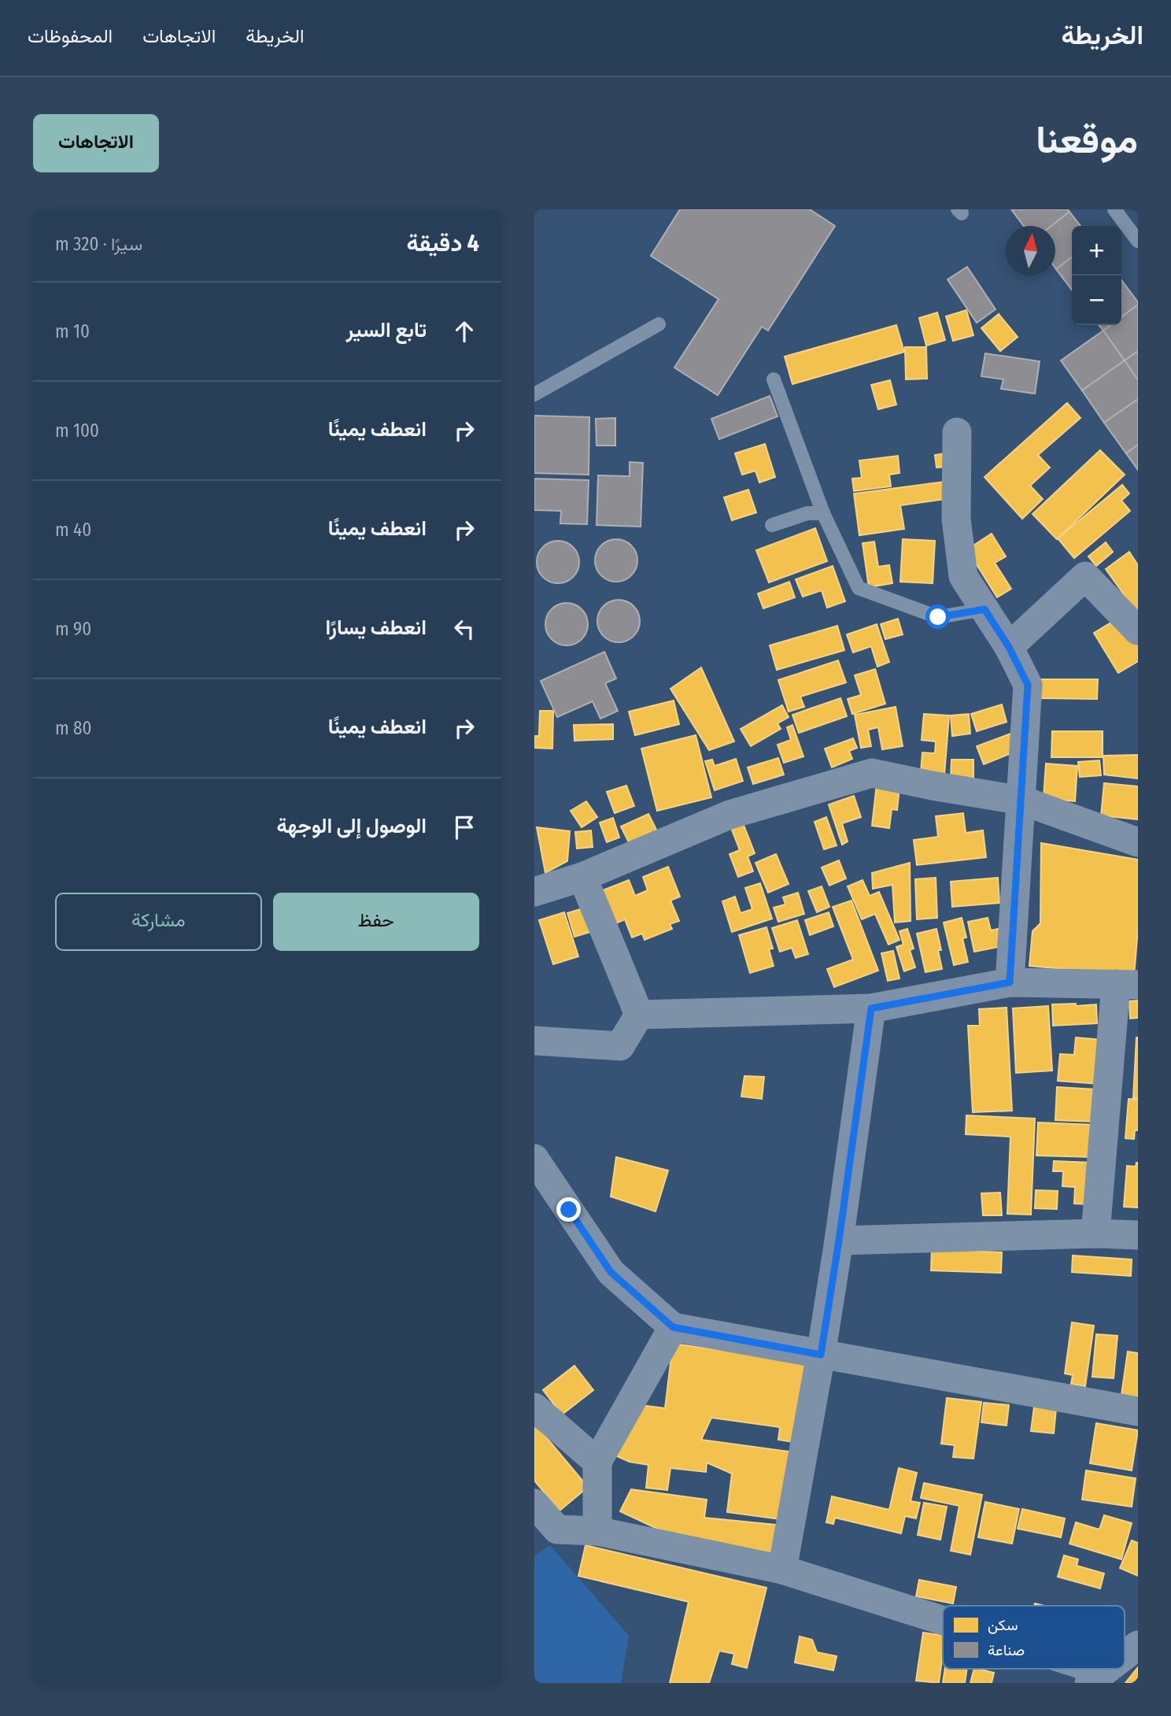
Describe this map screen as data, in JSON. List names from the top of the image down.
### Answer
{
  "legend": ["سكن", "صناعة"],
  "north": "top",
  "page": {
    "header": "الخريطة",
    "nav": ["الخريطة", "الاتجاهات", "المحفوظات"],
    "title": "موقعنا",
    "buttons": [
      "الاتجاهات",
      ["حفظ", "مشاركة"]
    ],
    "heading": ["4 دقيقة", "سيرًا · 320 m"],
    "map_buttons": ["+", "−"],
    "list": [
      ["تابع السير", "10 m"],
      ["انعطف يمينًا", "100 m"],
      ["انعطف يمينًا", "40 m"],
      ["انعطف يسارًا", "90 m"],
      ["انعطف يمينًا", "80 m"],
      "الوصول إلى الوجهة"
    ]
  }
}
